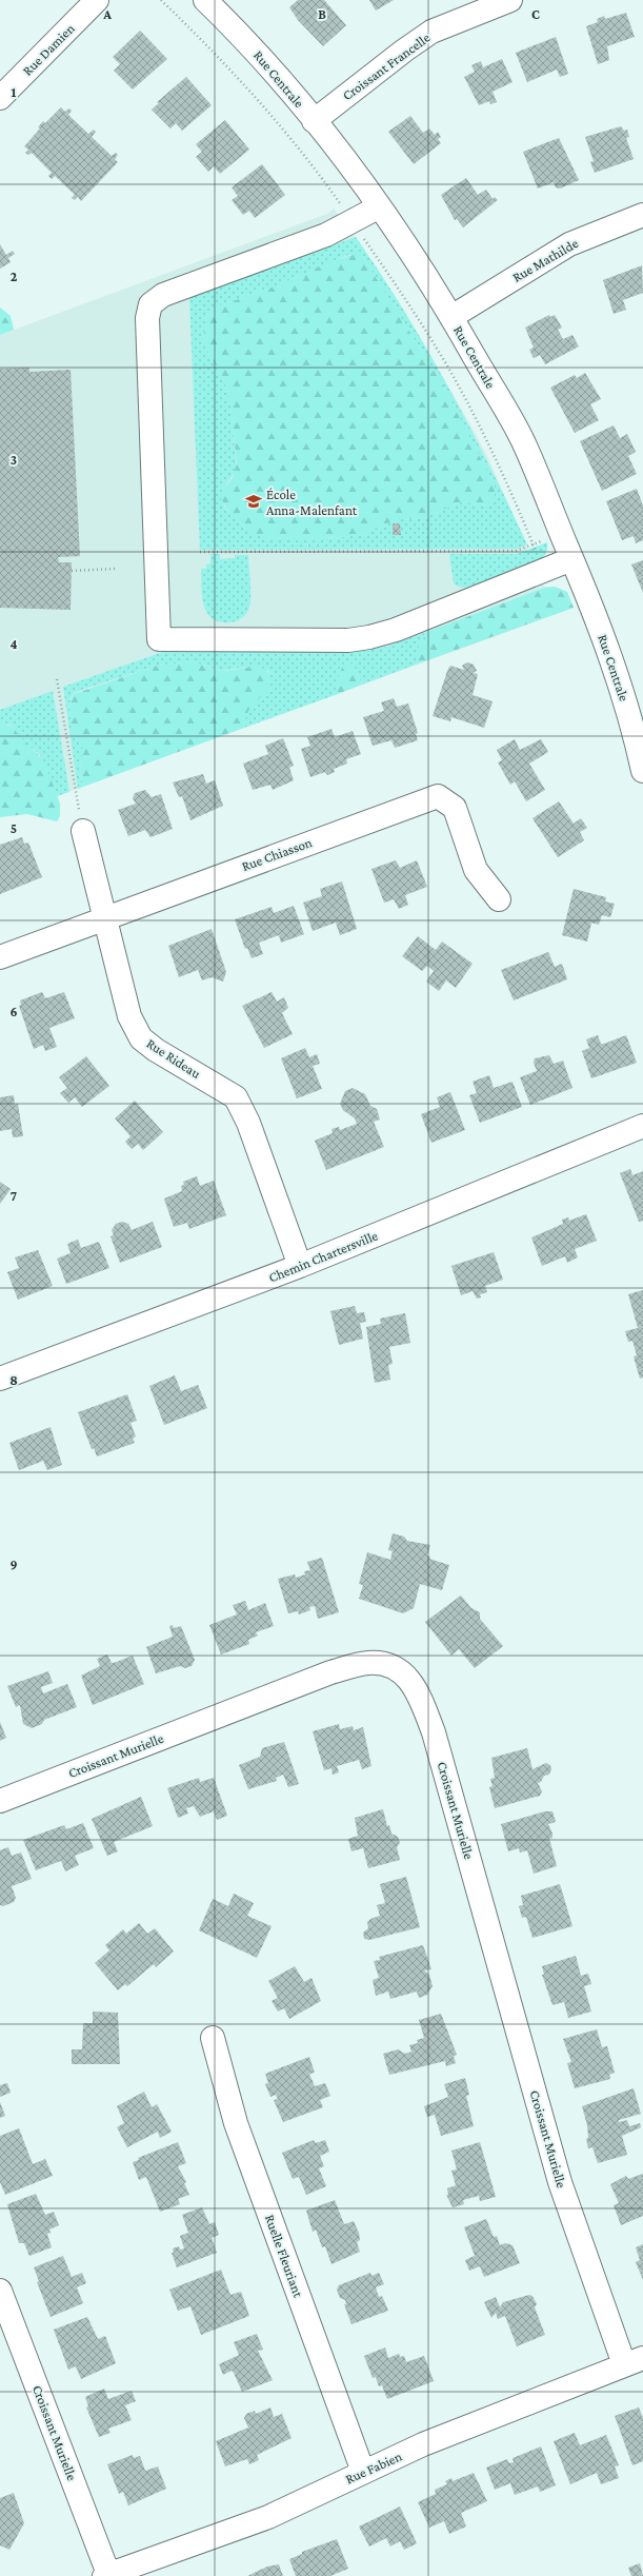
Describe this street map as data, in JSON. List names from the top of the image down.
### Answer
{
  "streets": {
    "street": [
      "Rue Damien",
      "Croissant Francelle",
      "Rue Centrale",
      "Rue Mathilde",
      "Rue Chiasson",
      "Rue Rideau",
      "Chemin Chartersville",
      "Croissant Murielle",
      "Ruelle Fleuriant",
      "Rue Fabien"
    ]
  },
  "crossings": [
    ["Croissant Francelle", "Rue Centrale"],
    ["Rue Centrale", "Rue Mathilde"],
    ["Rue Chiasson", "Rue Rideau"],
    ["Rue Rideau", "Chemin Chartersville"],
    ["Croissant Murielle", "Rue Fabien"],
    ["Ruelle Fleuriant", "Rue Fabien"]
  ],
  "places": {
    "school or university": ["École Anna-Malenfant"]
  },
  "grid": {
    "columns": ["A", "B", "C"],
    "rows": [
      "1",
      "2",
      "3",
      "4",
      "5",
      "6",
      "7",
      "8",
      "9"
    ]
  }
}
